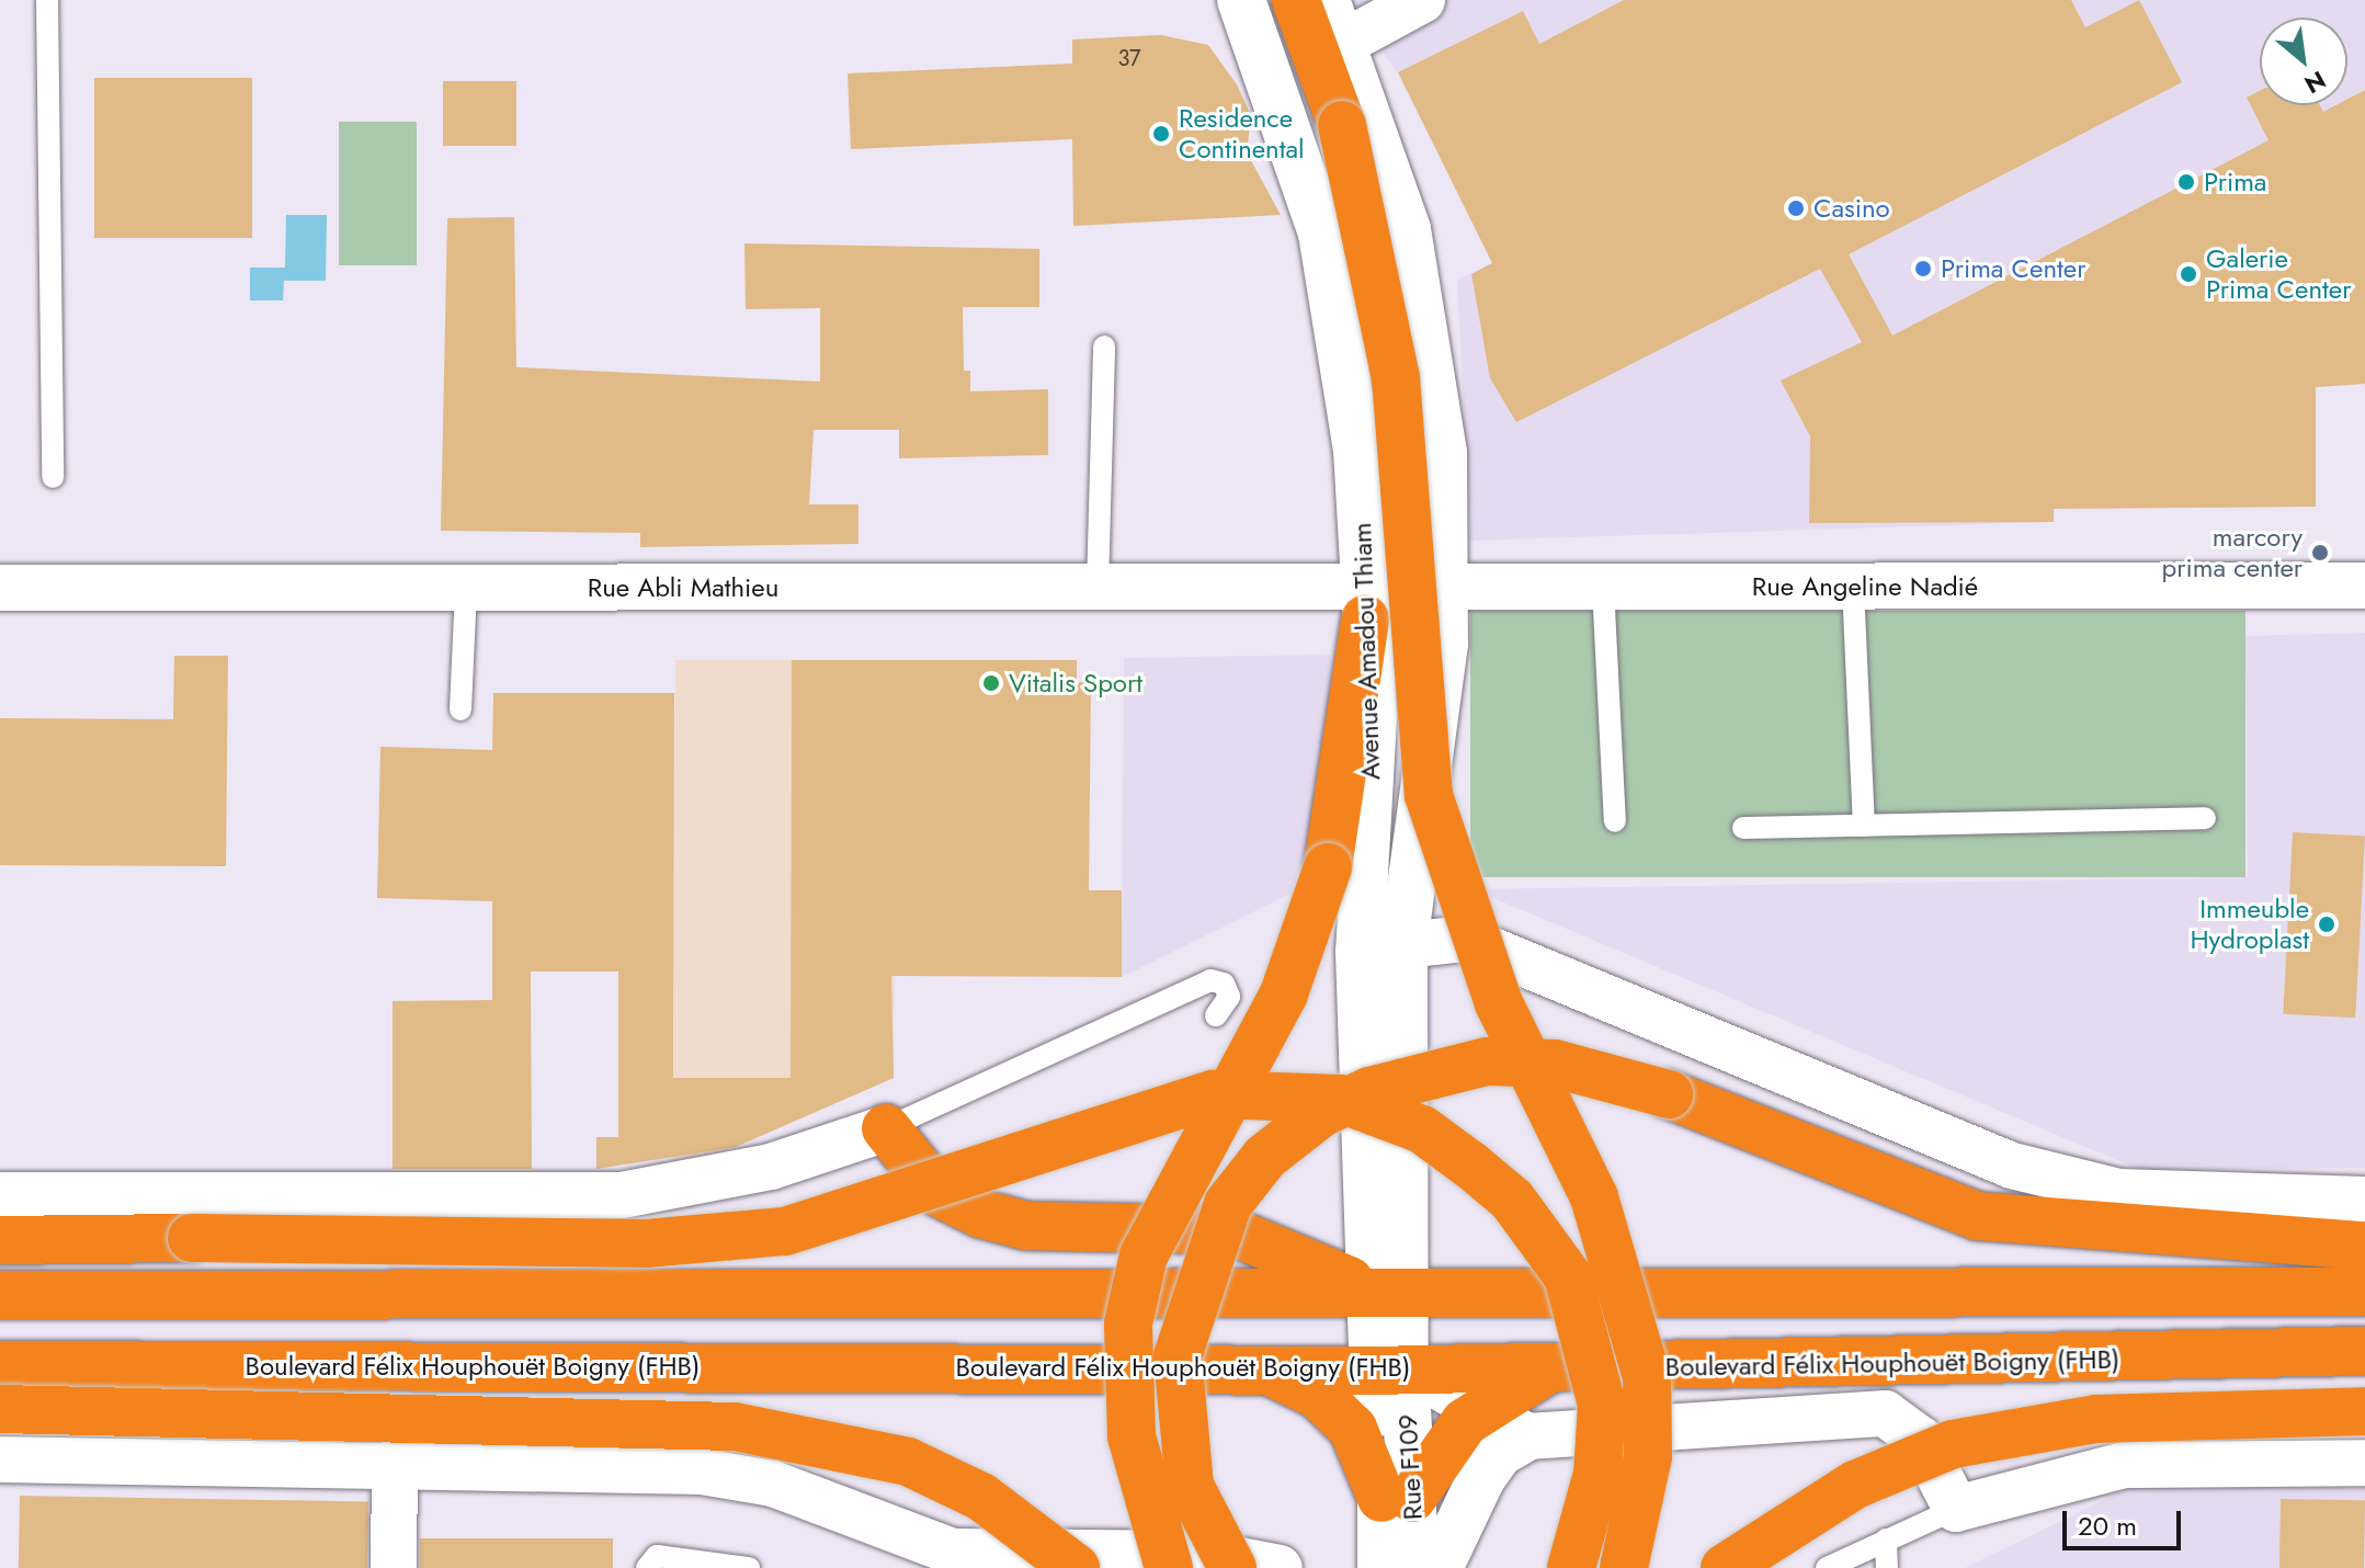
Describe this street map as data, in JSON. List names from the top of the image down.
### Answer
{
  "streets": {
    "highway": ["Boulevard Félix Houphouët Boigny (FHB)"],
    "main road": ["Avenue Amadou Thiam", "Rue F109"],
    "street": ["Rue Angeline Nadié", "Rue Abli Mathieu"]
  },
  "crossings": [
    ["Rue Angeline Nadié", "Rue Abli Mathieu"],
    ["Rue Angeline Nadié", "Avenue Amadou Thiam"],
    ["Rue Abli Mathieu", "Avenue Amadou Thiam"],
    ["Avenue Amadou Thiam", "Boulevard Félix Houphouët Boigny (FHB)"],
    ["Avenue Amadou Thiam", "Rue F109"]
  ],
  "places": [
    "Residence Continental",
    "Prima",
    "Casino",
    "Prima Center",
    "Galerie Prima Center",
    "marcory prima center",
    "Vitalis Sport",
    "Immeuble Hydroplast"
  ],
  "house_numbers": ["37"],
  "scale_bar": "20 m",
  "north": "bottom right"
}
